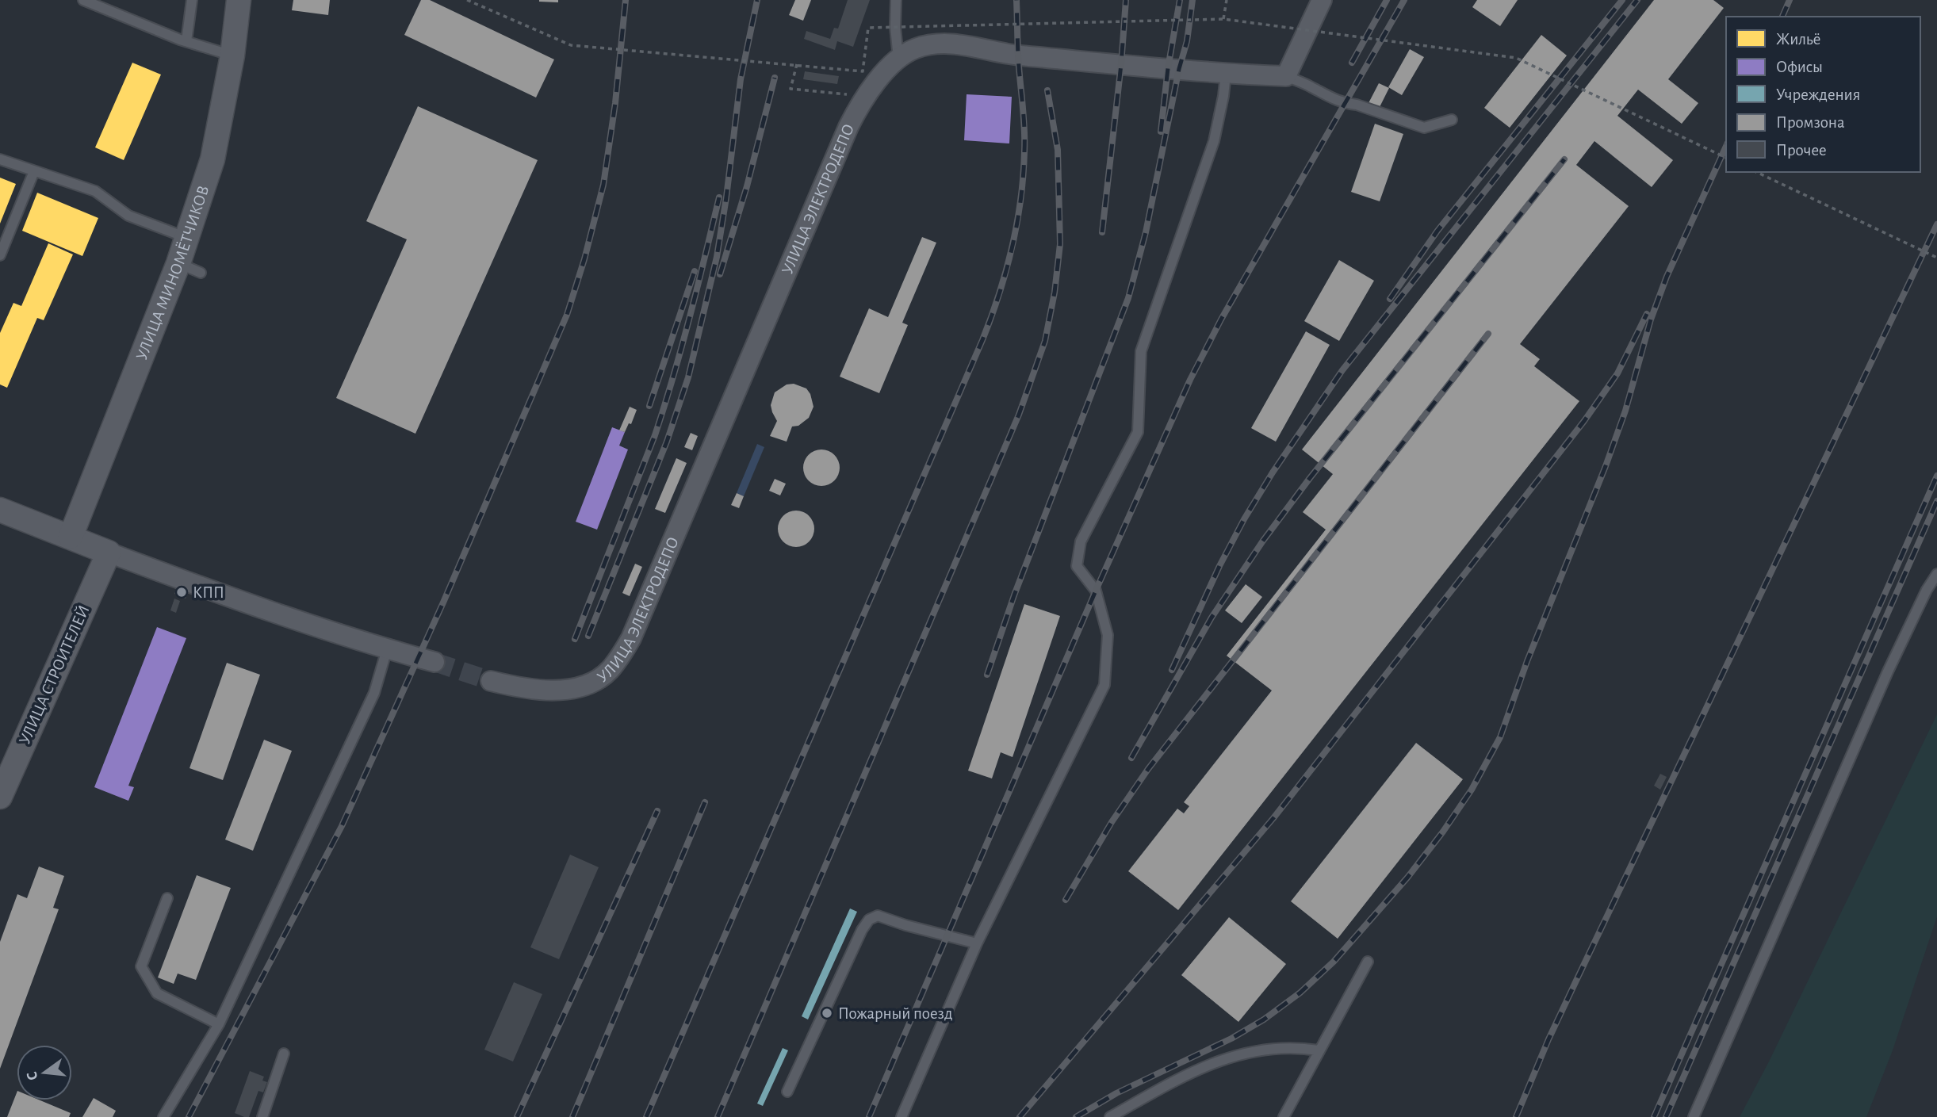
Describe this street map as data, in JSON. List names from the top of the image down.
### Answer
{
  "streets": {
    "street": ["УЛИЦА ЭЛЕКТРОДЕПО", "УЛИЦА МИНОМЁТЧИКОВ", "УЛИЦА СТРОИТЕЛЕЙ"]
  },
  "places": ["КПП", "Пожарный поезд"],
  "legend": [
    "Жильё",
    "Офисы",
    "Учреждения",
    "Промзона",
    "Прочее"
  ],
  "north": "left"
}
